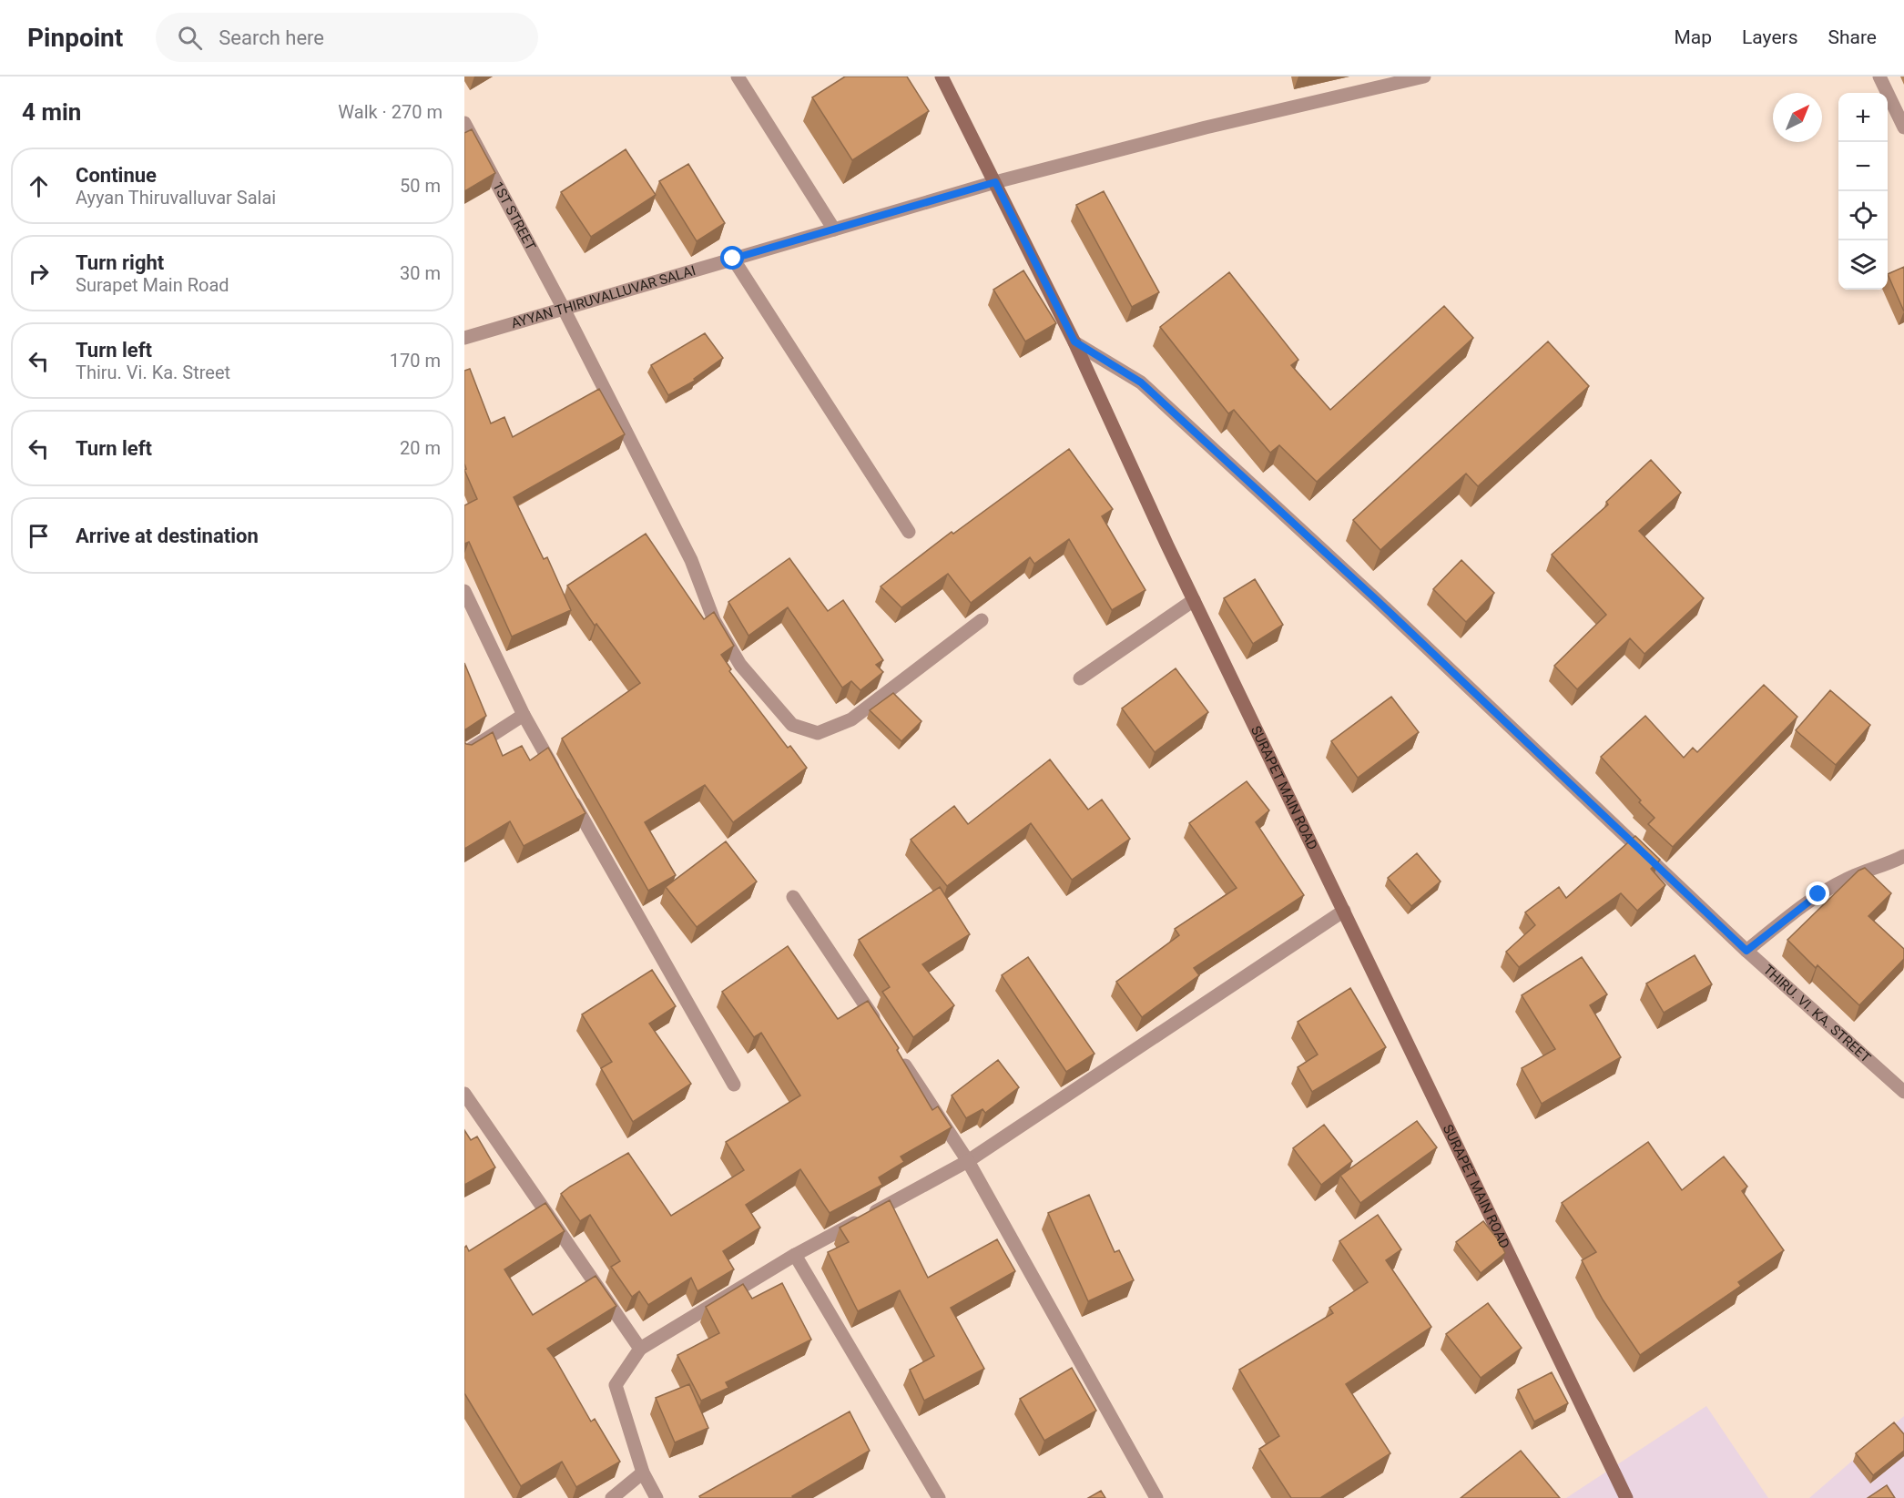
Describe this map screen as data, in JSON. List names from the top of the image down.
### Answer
{
  "streets": {
    "main road": ["SURAPET MAIN ROAD"],
    "street": ["1ST STREET", "AYYAN THIRUVALLUVAR SALAI", "THIRU. VI. KA. STREET"]
  },
  "crossings": [
    ["1ST STREET", "AYYAN THIRUVALLUVAR SALAI"],
    ["AYYAN THIRUVALLUVAR SALAI", "SURAPET MAIN ROAD"],
    ["SURAPET MAIN ROAD", "THIRU. VI. KA. STREET"]
  ],
  "north": "top right",
  "page": {
    "header": "Pinpoint",
    "search": "Search here",
    "nav": ["Map", "Layers", "Share"],
    "heading": ["4 min", "Walk · 270 m"],
    "map_buttons": ["+", "−"],
    "list": [
      ["Continue", "Ayyan Thiruvalluvar Salai", "50 m"],
      ["Turn right", "Surapet Main Road", "30 m"],
      ["Turn left", "Thiru. Vi. Ka. Street", "170 m"],
      ["Turn left", "20 m"],
      "Arrive at destination"
    ]
  }
}
